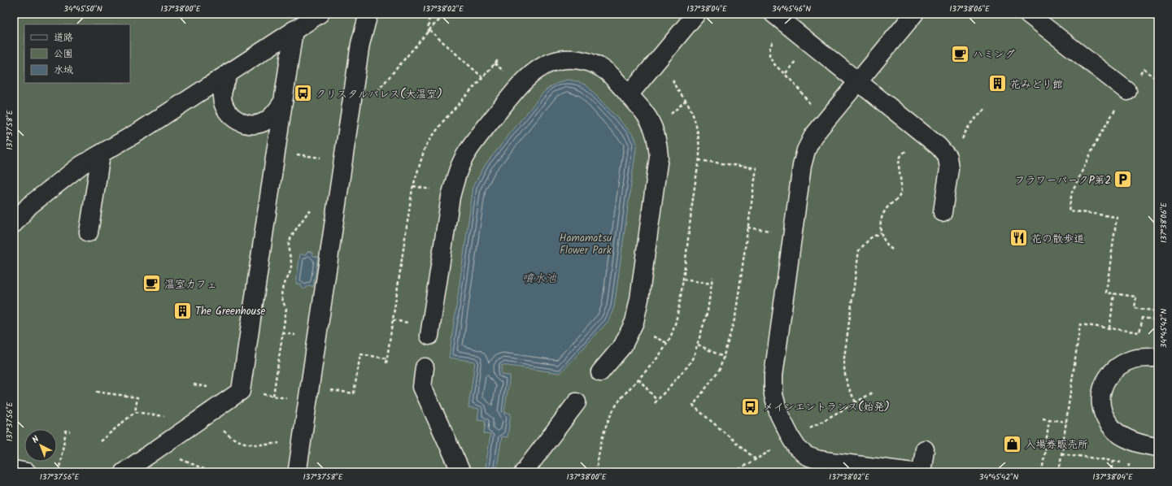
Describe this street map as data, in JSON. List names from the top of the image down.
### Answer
{
  "water": ["噴水池"],
  "parks": ["Hamamatsu Flower Park"],
  "places": {
    "cafe": ["ハミング", "温室カフェ"],
    "building": ["花みどり館", "The Greenhouse"],
    "bus stop": ["クリスタルパレス(大温室)", "メインエントランス(始発)"],
    "parking": ["フラワーパークP第2"],
    "restaurant": ["花の散歩道"],
    "shop": ["入場券販売所"]
  },
  "legend": ["道路", "公園", "水域"],
  "north": "top left",
  "coordinates": [
    "34°45'50\"N",
    "137°38'00\"E",
    "137°38'02\"E",
    "137°38'04\"E",
    "34°45'46\"N",
    "137°38'06\"E",
    "137°37'58\"E",
    "34°45'42\"N",
    "137°37'56\"E"
  ]
}
